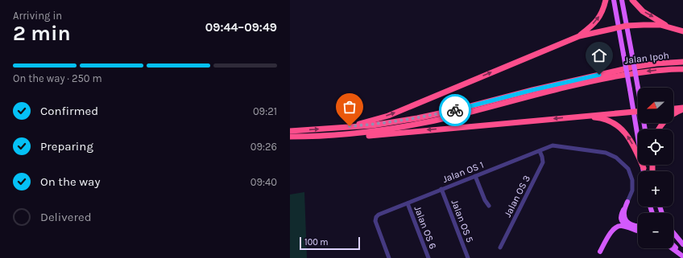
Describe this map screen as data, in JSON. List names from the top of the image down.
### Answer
{
  "streets": {
    "highway": ["Jalan Ipoh"],
    "street": [
      "Jalan OS 1",
      "Jalan OS 3",
      "Jalan OS 5",
      "Jalan OS 6"
    ]
  },
  "crossings": [
    ["Jalan OS 1", "Jalan OS 3"],
    ["Jalan OS 1", "Jalan OS 5"],
    ["Jalan OS 1", "Jalan OS 6"]
  ],
  "scale_bar": "100 m",
  "north": "left",
  "page": {
    "heading": ["2 min", "Arriving in", "09:44–09:49"],
    "bar": "On the way · 250 m",
    "map_buttons": ["+", "−"],
    "list": [
      ["Confirmed", "09:21"],
      ["Preparing", "09:26"],
      ["On the way", "09:40"],
      "Delivered"
    ],
    "scale": "100 m"
  }
}
